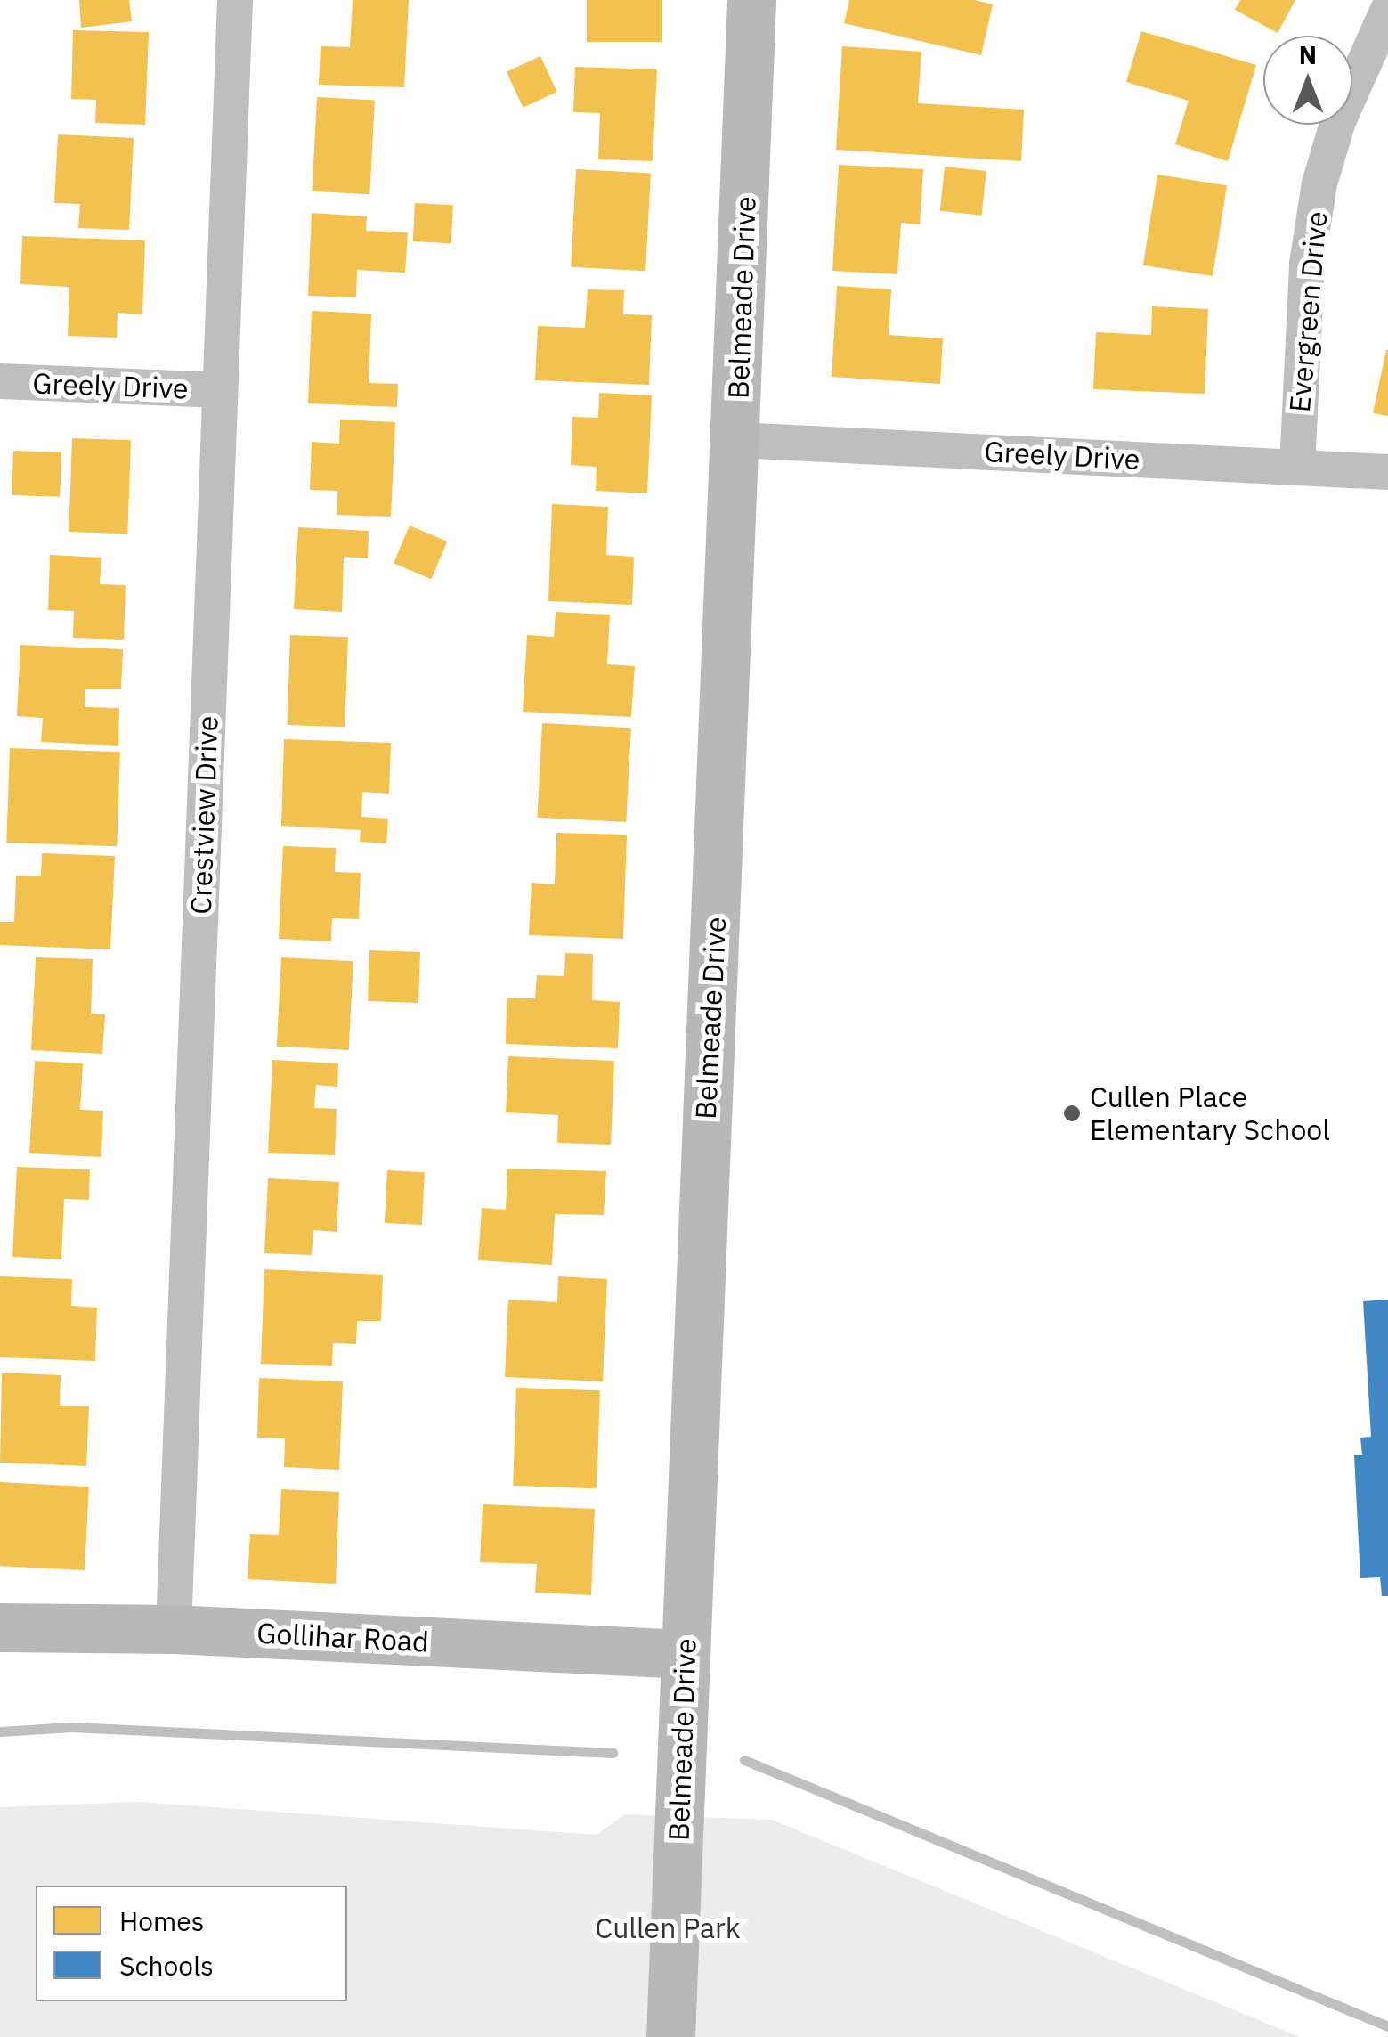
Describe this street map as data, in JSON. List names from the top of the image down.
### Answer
{
  "streets": {
    "street": [
      "Belmeade Drive",
      "Evergreen Drive",
      "Greely Drive",
      "Crestview Drive",
      "Gollihar Road"
    ]
  },
  "crossings": [
    ["Belmeade Drive", "Greely Drive"],
    ["Belmeade Drive", "Gollihar Road"],
    ["Evergreen Drive", "Greely Drive"],
    ["Greely Drive", "Crestview Drive"],
    ["Crestview Drive", "Gollihar Road"]
  ],
  "parks": ["Cullen Park"],
  "places": ["Cullen Place Elementary School"],
  "legend": ["Homes", "Schools"],
  "north": "top"
}
